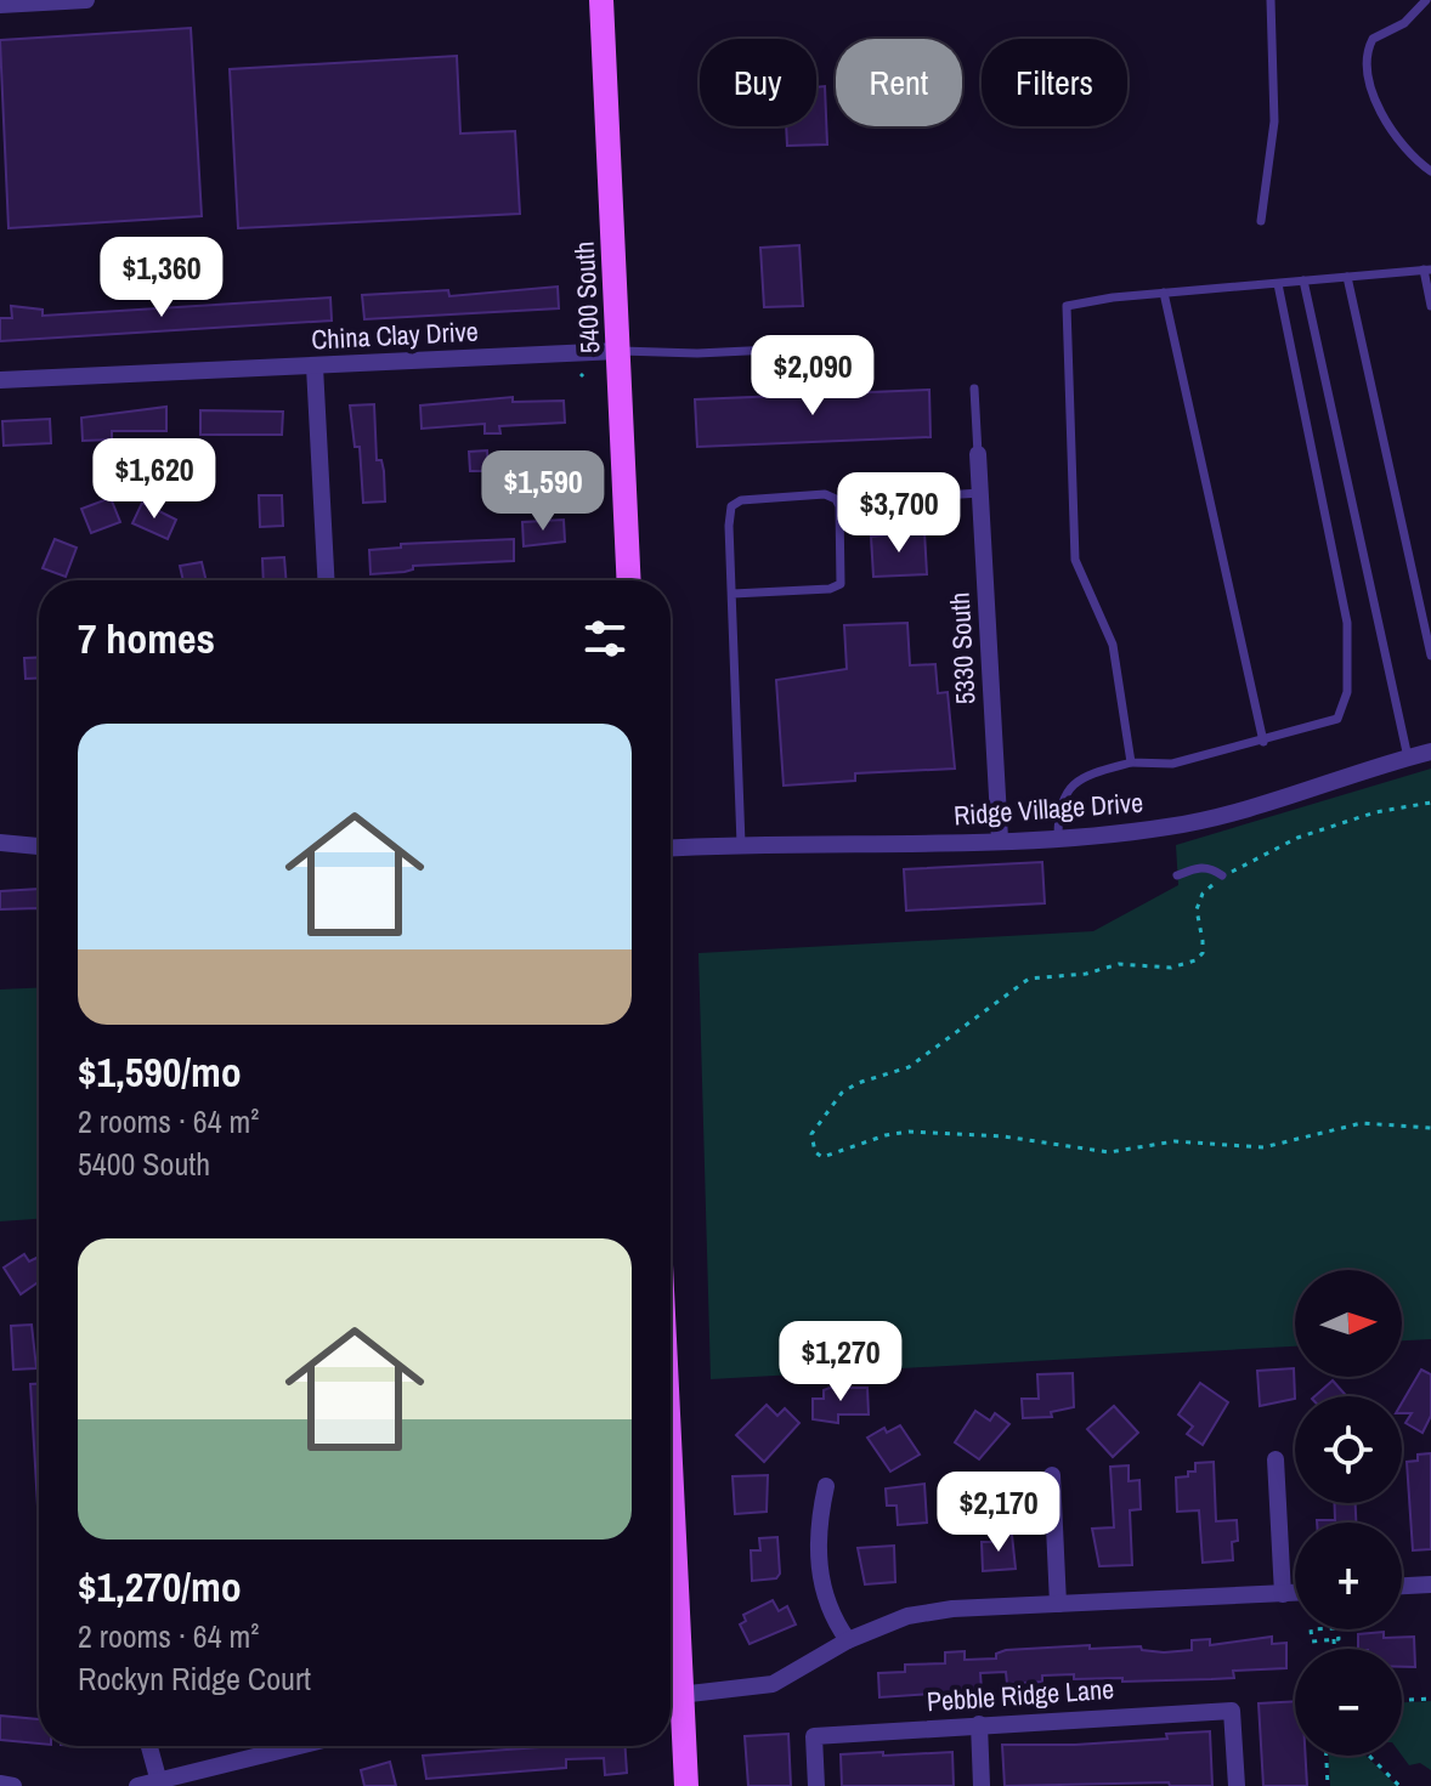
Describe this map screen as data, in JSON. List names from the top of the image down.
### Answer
{
  "streets": {
    "main road": ["5400 South"],
    "street": [
      "China Clay Drive",
      "5330 South",
      "Ridge Village Drive",
      "Pebble Ridge Lane"
    ]
  },
  "crossings": [
    ["5400 South", "China Clay Drive"],
    ["5330 South", "Ridge Village Drive"]
  ],
  "north": "right",
  "page": {
    "chip": ["Buy", "Rent", "Filters"],
    "price": [
      "$1,360",
      "$2,090",
      "$1,620",
      "$1,590",
      "$3,700",
      "$1,270",
      "$2,170"
    ],
    "heading": "7 homes",
    "list": [
      {
        "name": "$1,590/mo",
        "note": "2 rooms · 64 m² · 5400 South"
      },
      {
        "name": "$1,270/mo",
        "note": "2 rooms · 64 m² · Rockyn Ridge Court"
      }
    ],
    "map_buttons": ["+", "−"]
  }
}
